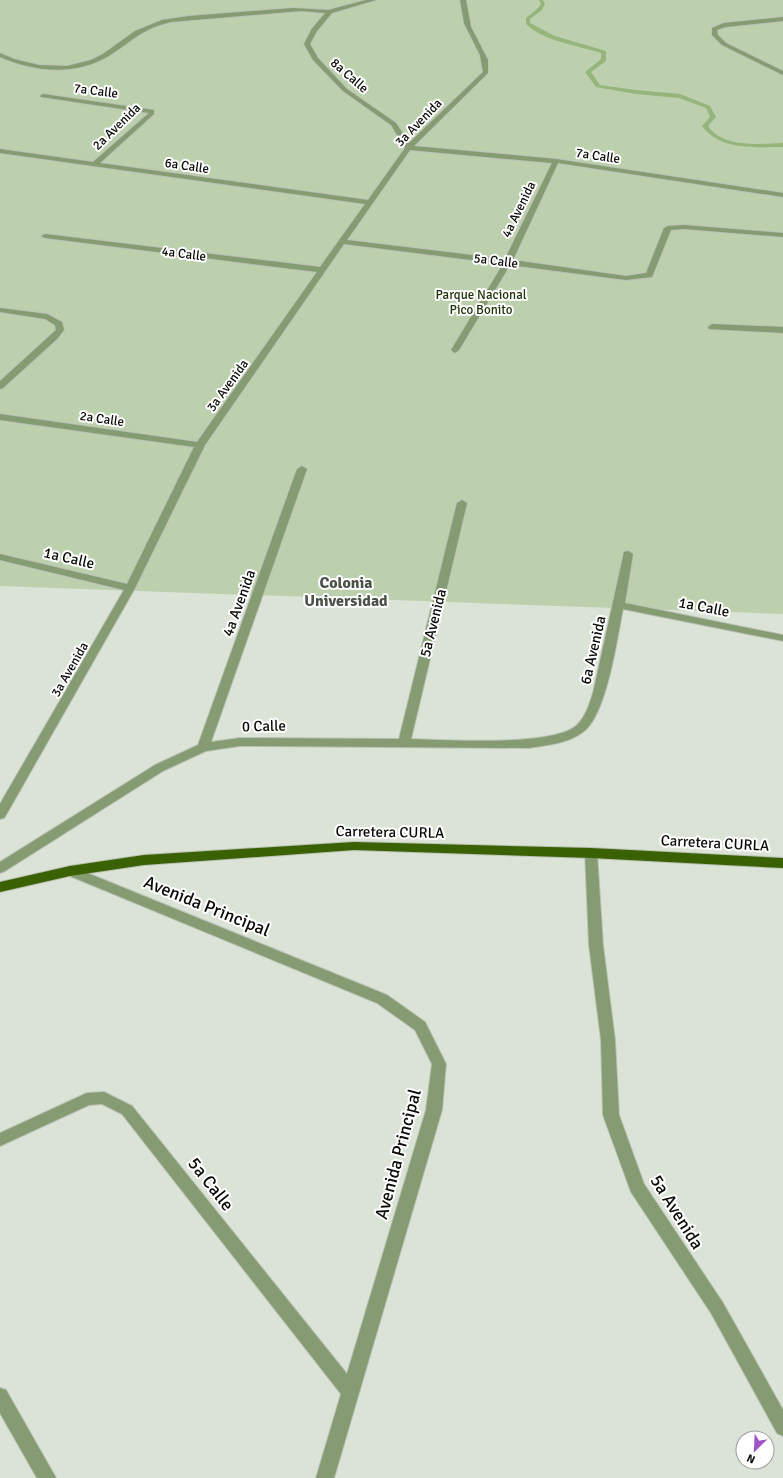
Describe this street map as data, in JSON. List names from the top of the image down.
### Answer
{
  "streets": {
    "main road": ["Carretera CURLA"],
    "street": [
      "8a Calle",
      "7a Calle",
      "3a Avenida",
      "2a Avenida",
      "6a Calle",
      "4a Avenida",
      "4a Calle",
      "5a Calle",
      "2a Calle",
      "1a Calle",
      "5a Avenida",
      "6a Avenida",
      "0 Calle",
      "Avenida Principal"
    ]
  },
  "crossings": [
    ["8a Calle", "7a Calle"],
    ["8a Calle", "3a Avenida"],
    ["7a Calle", "3a Avenida"],
    ["7a Calle", "2a Avenida"],
    ["7a Calle", "4a Avenida"],
    ["3a Avenida", "6a Calle"],
    ["3a Avenida", "4a Calle"],
    ["3a Avenida", "5a Calle"],
    ["3a Avenida", "2a Calle"],
    ["3a Avenida", "1a Calle"],
    ["2a Avenida", "6a Calle"],
    ["4a Avenida", "5a Calle"],
    ["4a Avenida", "0 Calle"],
    ["5a Calle", "Avenida Principal"],
    ["1a Calle", "6a Avenida"],
    ["5a Avenida", "0 Calle"],
    ["5a Avenida", "Carretera CURLA"],
    ["6a Avenida", "0 Calle"],
    ["Carretera CURLA", "Avenida Principal"]
  ],
  "districts": ["Colonia Universidad"],
  "parks": ["Parque Nacional Pico Bonito"],
  "north": "bottom left"
}
